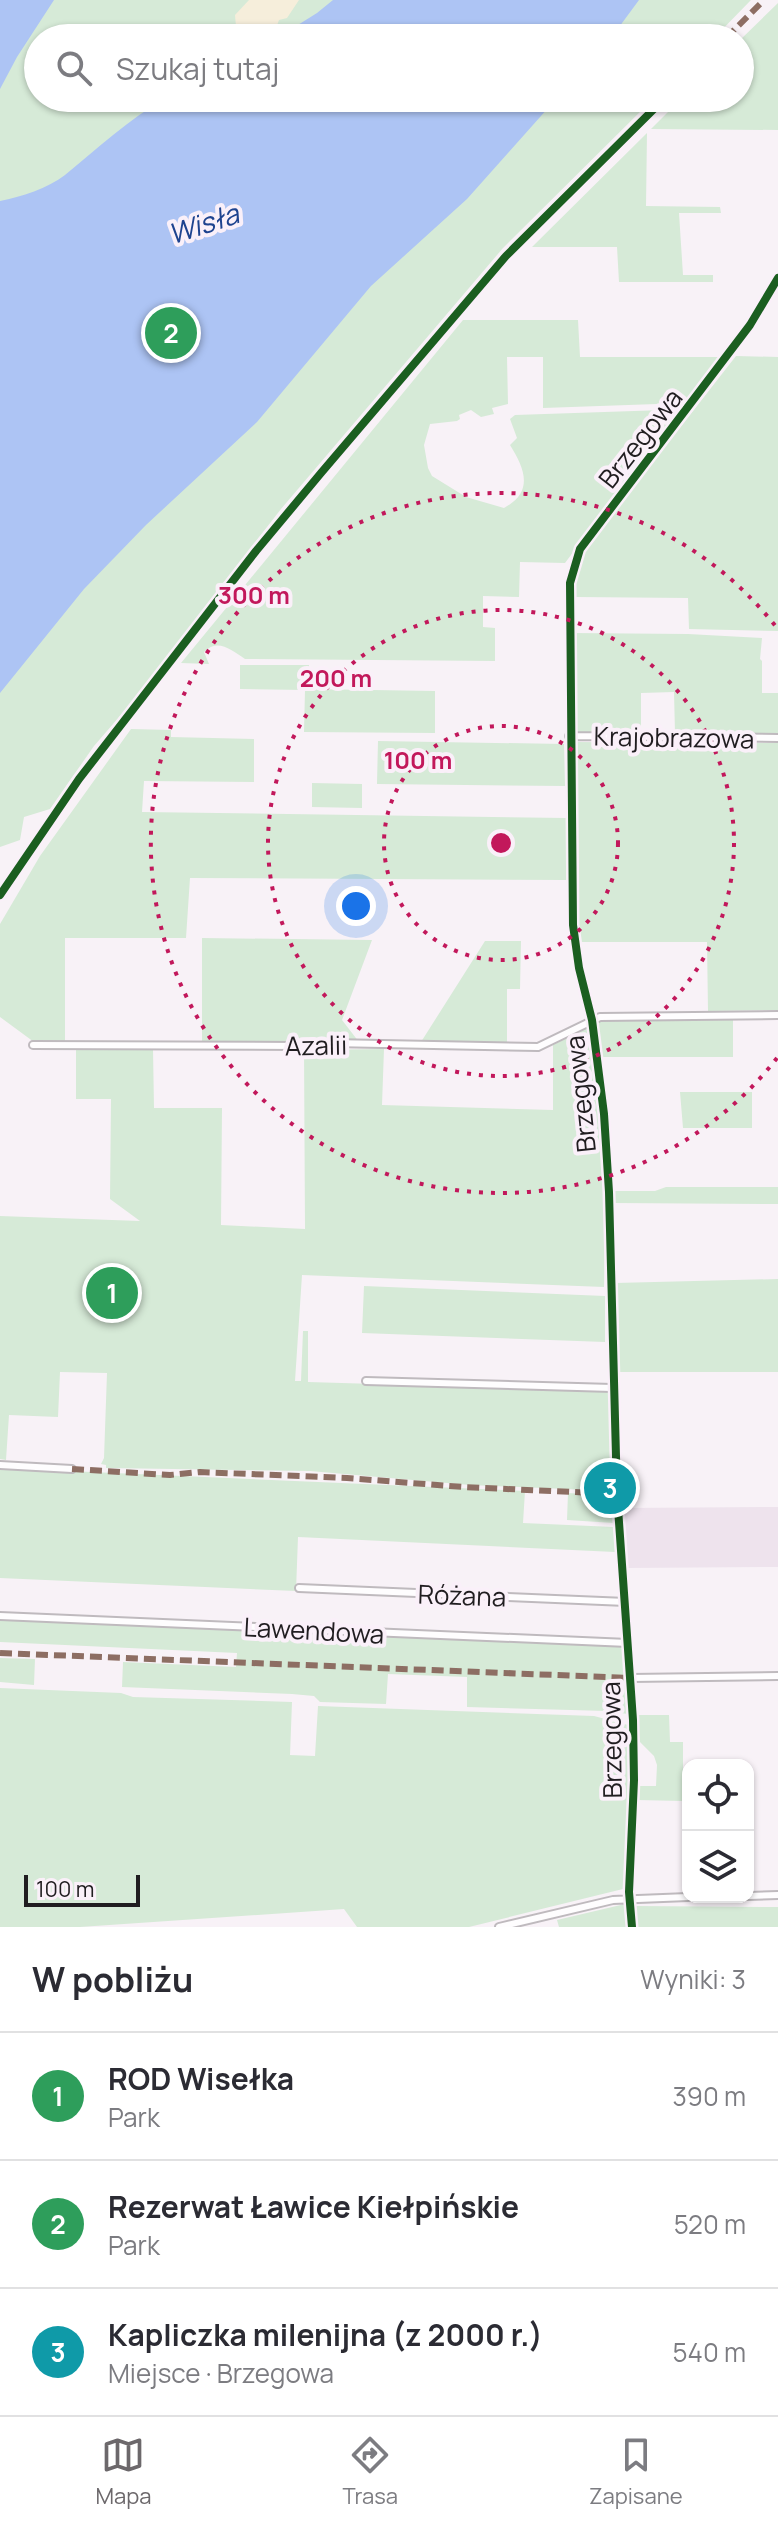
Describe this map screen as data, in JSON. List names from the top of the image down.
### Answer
{
  "streets": {
    "street": [
      "Brzegowa",
      "Krajobrazowa",
      "Azalii",
      "Różana",
      "Lawendowa"
    ]
  },
  "crossings": [
    ["Brzegowa", "Krajobrazowa"],
    ["Brzegowa", "Azalii"],
    ["Brzegowa", "Różana"],
    ["Brzegowa", "Lawendowa"]
  ],
  "water": ["Wisła"],
  "scale_bar": "100 m",
  "page": {
    "search": "Szukaj tutaj",
    "pins": ["2", "1", "3"],
    "scale": "100 m",
    "heading": ["W pobliżu", "Wyniki: 3"],
    "list": [
      {
        "mark": "1",
        "name": "ROD Wisełka",
        "note": "Park",
        "value": "390 m"
      },
      {
        "mark": "2",
        "name": "Rezerwat Ławice Kiełpińskie",
        "note": "Park",
        "value": "520 m"
      },
      {
        "mark": "3",
        "name": "Kapliczka milenijna (z 2000 r.)",
        "note": "Miejsce · Brzegowa",
        "value": "540 m"
      }
    ],
    "nav": ["Mapa", "Trasa", "Zapisane"]
  },
  "rings": ["300 m", "200 m", "100 m"]
}
